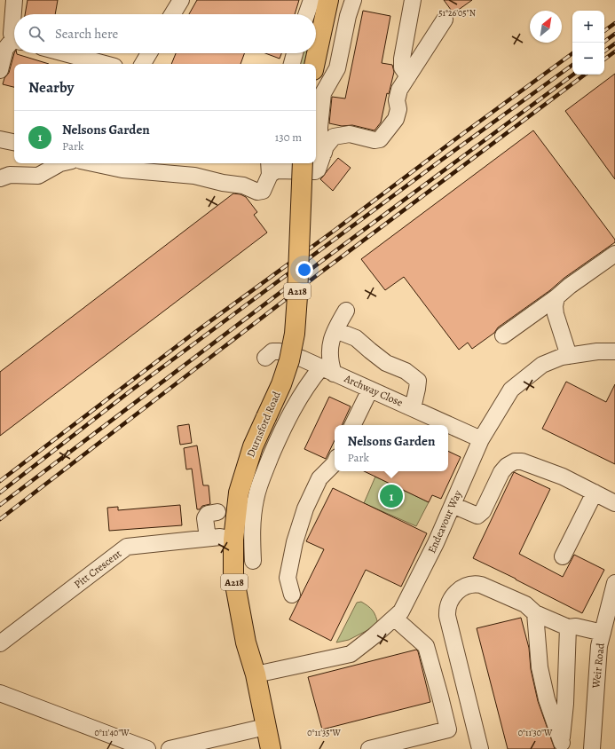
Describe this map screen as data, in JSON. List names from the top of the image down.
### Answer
{
  "streets": {
    "main road": ["A218", "Durnsford Road"],
    "street": [
      "Archway Close",
      "Endeavour Way",
      "Pitt Crescent",
      "Weir Road"
    ]
  },
  "crossings": [
    ["Archway Close", "Endeavour Way"],
    ["Durnsford Road", "Endeavour Way"],
    ["Durnsford Road", "Pitt Crescent"]
  ],
  "north": "top right",
  "page": {
    "map_buttons": ["+", "−"],
    "search": "Search here",
    "heading": "Nearby",
    "list": [
      {
        "mark": "1",
        "name": "Nelsons Garden",
        "note": "Park",
        "value": "130 m"
      }
    ],
    "popup": ["Nelsons Garden", "Park"],
    "pins": "1"
  },
  "coordinates": [
    "51°26'05\"N",
    "0°11'40\"W",
    "0°11'35\"W",
    "0°11'30\"W"
  ]
}
